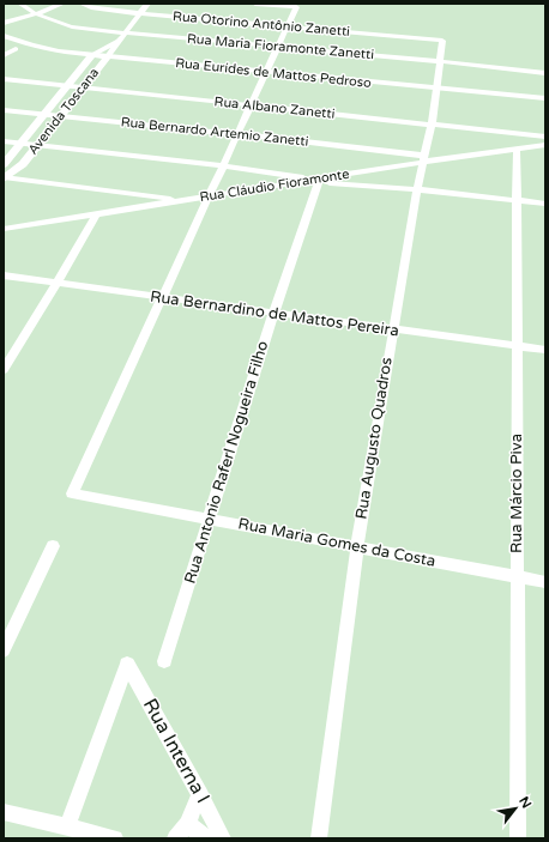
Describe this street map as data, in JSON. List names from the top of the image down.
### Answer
{
  "streets": {
    "street": [
      "Rua Otorino Antônio Zanetti",
      "Rua Maria Fioramonte Zanetti",
      "Rua Eurídes de Mattos Pedroso",
      "Rua Albano Zanetti",
      "Avenida Toscana",
      "Rua Bernardo Artemio Zanetti",
      "Rua Cláudio Fioramonte",
      "Rua Bernardino de Mattos Pereira",
      "Rua Augusto Quadros",
      "Rua Antonio Raferl Nogueira Filho",
      "Rua Márcio Piva",
      "Rua Maria Gomes da Costa",
      "Rua Interna I"
    ]
  },
  "crossings": [
    ["Rua Otorino Antônio Zanetti", "Avenida Toscana"],
    ["Rua Otorino Antônio Zanetti", "Rua Augusto Quadros"],
    ["Rua Maria Fioramonte Zanetti", "Avenida Toscana"],
    ["Rua Maria Fioramonte Zanetti", "Rua Augusto Quadros"],
    ["Rua Eurídes de Mattos Pedroso", "Avenida Toscana"],
    ["Rua Eurídes de Mattos Pedroso", "Rua Augusto Quadros"],
    ["Rua Albano Zanetti", "Avenida Toscana"],
    ["Rua Albano Zanetti", "Rua Augusto Quadros"],
    ["Avenida Toscana", "Rua Bernardo Artemio Zanetti"],
    ["Rua Bernardo Artemio Zanetti", "Rua Cláudio Fioramonte"],
    ["Rua Bernardo Artemio Zanetti", "Rua Augusto Quadros"],
    ["Rua Cláudio Fioramonte", "Rua Augusto Quadros"],
    ["Rua Cláudio Fioramonte", "Rua Antonio Raferl Nogueira Filho"],
    ["Rua Cláudio Fioramonte", "Rua Márcio Piva"],
    ["Rua Bernardino de Mattos Pereira", "Rua Augusto Quadros"],
    ["Rua Bernardino de Mattos Pereira", "Rua Antonio Raferl Nogueira Filho"],
    ["Rua Bernardino de Mattos Pereira", "Rua Márcio Piva"],
    ["Rua Bernardino de Mattos Pereira", "Rua Maria Gomes da Costa"],
    ["Rua Augusto Quadros", "Rua Maria Gomes da Costa"],
    ["Rua Antonio Raferl Nogueira Filho", "Rua Maria Gomes da Costa"],
    ["Rua Márcio Piva", "Rua Maria Gomes da Costa"]
  ],
  "north": "top right"
}
